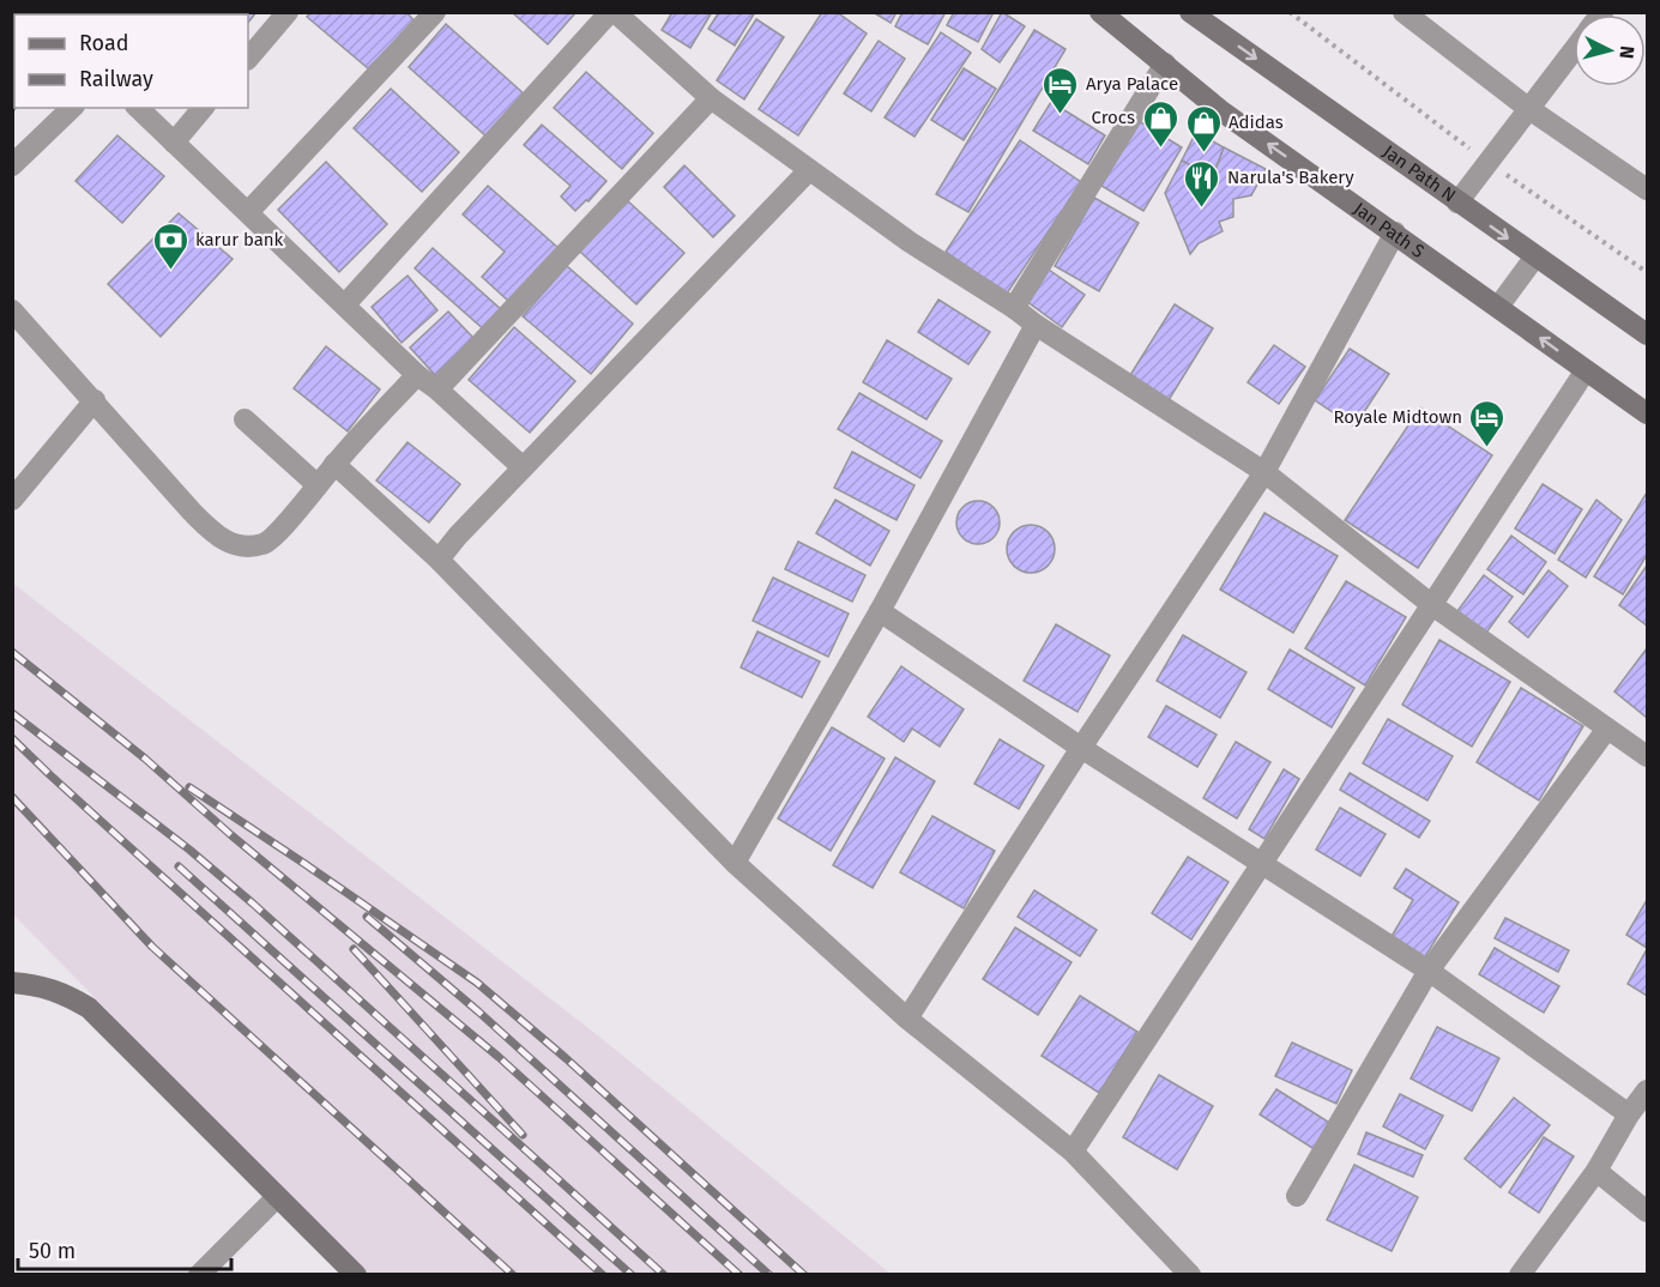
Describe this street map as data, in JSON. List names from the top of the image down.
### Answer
{
  "streets": {
    "main road": ["Jan Path N", "Jan Path S"]
  },
  "one_way": ["Jan Path N", "Jan Path S"],
  "places": {
    "hotel": ["Arya Palace", "Royale Midtown"],
    "shop": ["Crocs", "Adidas"],
    "restaurant": ["Narula's Bakery"],
    "bank": ["karur bank"]
  },
  "legend": ["Road", "Railway"],
  "scale_bar": "50 m",
  "north": "right"
}
